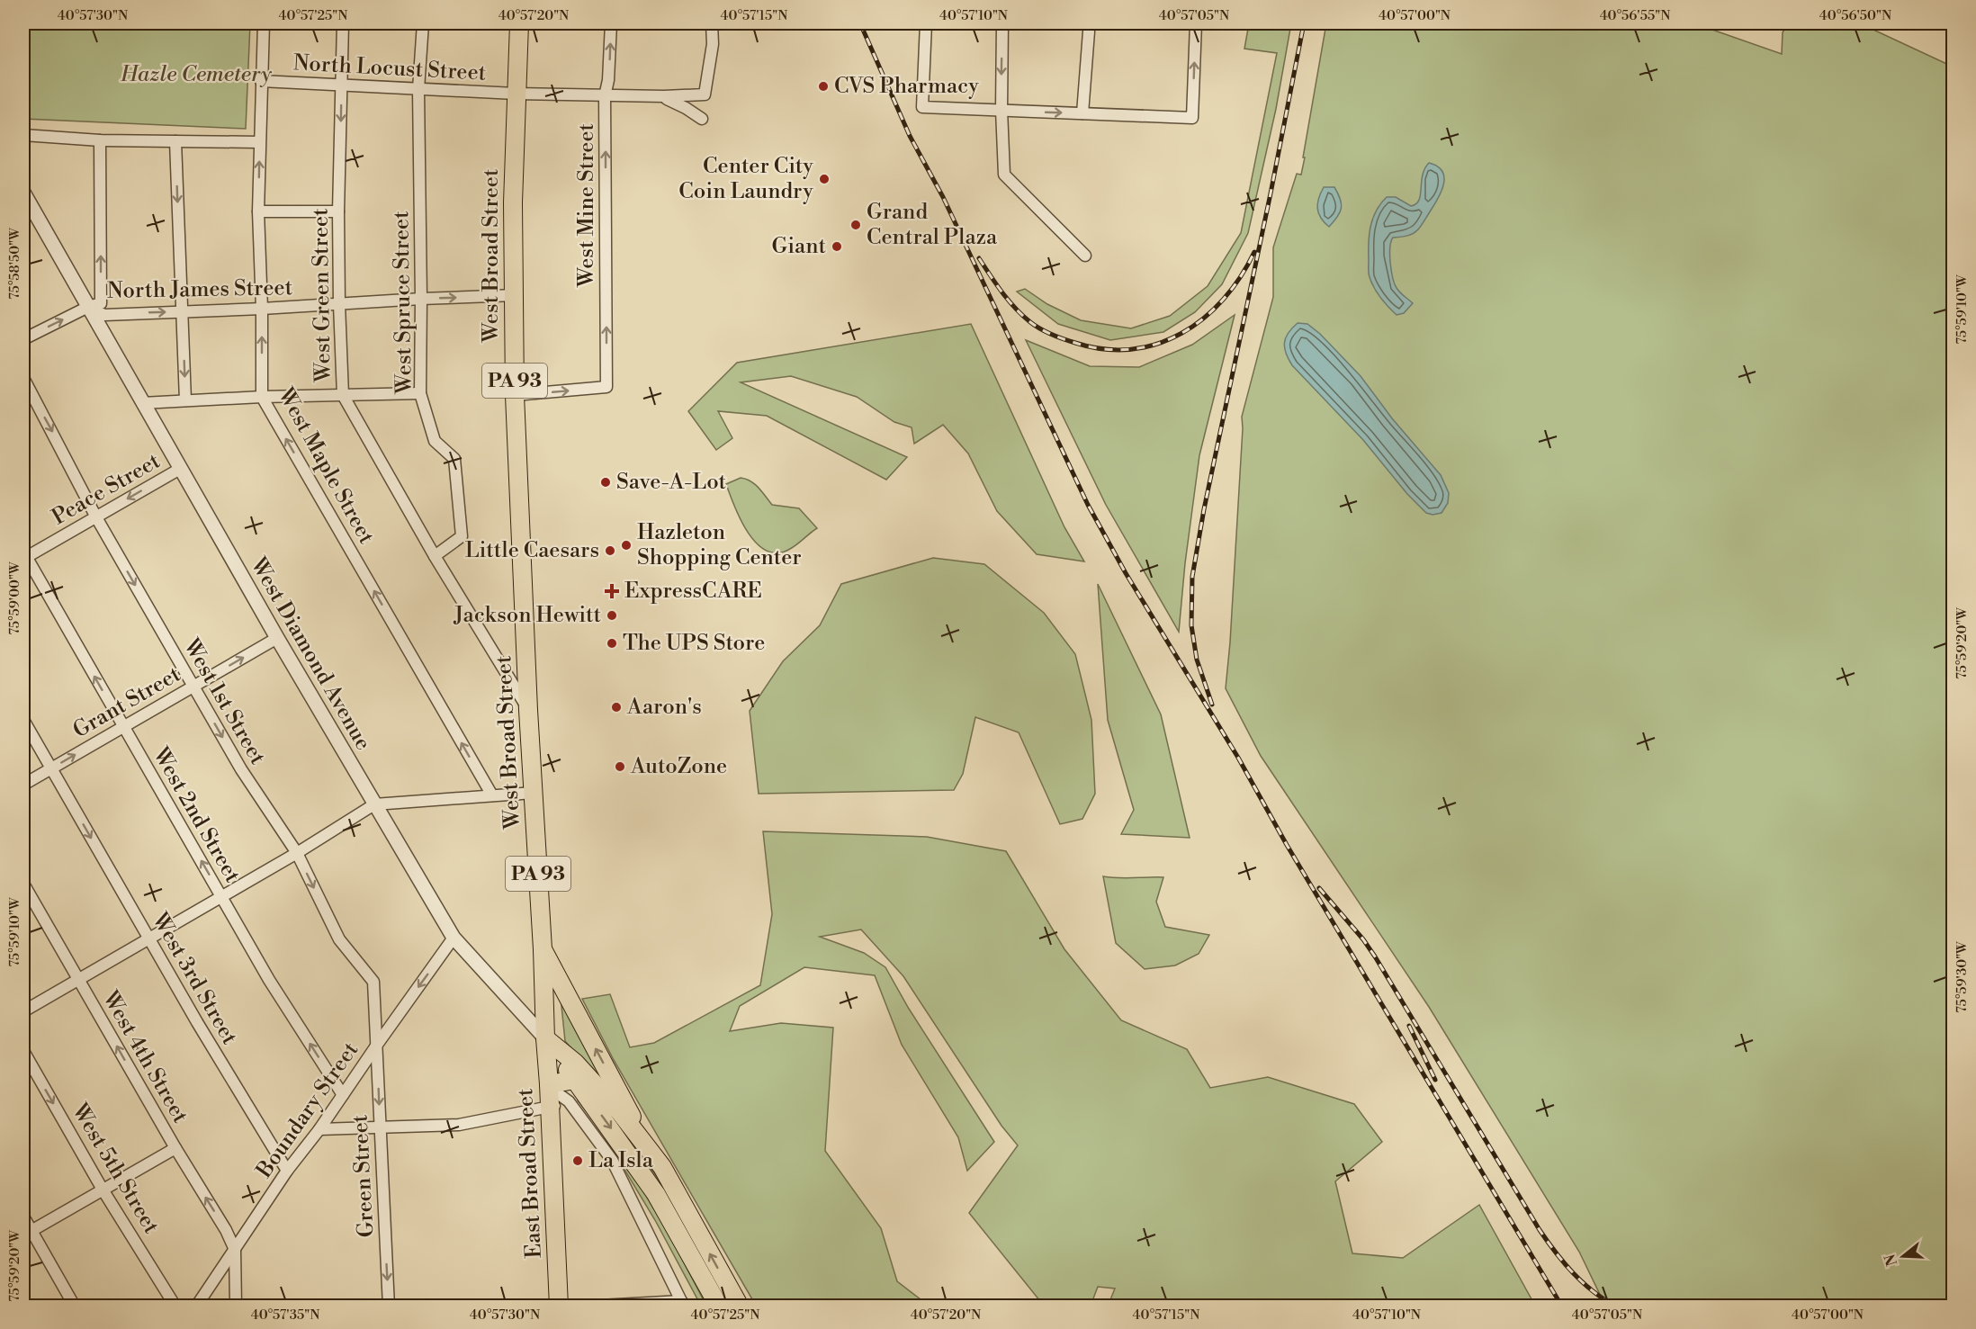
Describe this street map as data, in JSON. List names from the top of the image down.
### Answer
{
  "streets": {
    "main road": ["West Broad Street", "PA 93", "East Broad Street"],
    "street": [
      "North Locust Street",
      "West Mine Street",
      "North James Street",
      "West Green Street",
      "West Spruce Street",
      "West Maple Street",
      "Peace Street",
      "West Diamond Avenue",
      "West 1st Street",
      "Grant Street",
      "West 2nd Street",
      "West 3rd Street",
      "West 4th Street",
      "Boundary Street",
      "West 5th Street",
      "Green Street"
    ]
  },
  "crossings": [
    ["North Locust Street", "West Mine Street"],
    ["North Locust Street", "West Broad Street"],
    ["North Locust Street", "West Green Street"],
    ["North Locust Street", "West Spruce Street"],
    ["North Locust Street", "West Maple Street"],
    ["West Mine Street", "West Broad Street"],
    ["West Broad Street", "North James Street"],
    ["West Broad Street", "West Green Street"],
    ["West Broad Street", "West Diamond Avenue"],
    ["West Broad Street", "East Broad Street"],
    ["North James Street", "West Green Street"],
    ["North James Street", "West Spruce Street"],
    ["North James Street", "West Maple Street"],
    ["North James Street", "West Diamond Avenue"],
    ["West Green Street", "West Spruce Street"],
    ["Peace Street", "West Diamond Avenue"],
    ["Peace Street", "West 1st Street"],
    ["Peace Street", "West 2nd Street"],
    ["West Diamond Avenue", "Grant Street"],
    ["West Diamond Avenue", "Boundary Street"],
    ["West Diamond Avenue", "East Broad Street"],
    ["West 1st Street", "Grant Street"],
    ["West 1st Street", "Boundary Street"],
    ["West 1st Street", "Green Street"],
    ["Grant Street", "West 2nd Street"],
    ["Grant Street", "West 3rd Street"],
    ["West 2nd Street", "Boundary Street"],
    ["West 3rd Street", "Boundary Street"],
    ["West 4th Street", "Boundary Street"],
    ["Boundary Street", "Green Street"]
  ],
  "one_way": [
    "West Mine Street",
    "North James Street",
    "West Maple Street",
    "Peace Street",
    "West 1st Street",
    "Grant Street",
    "West 2nd Street",
    "West 3rd Street",
    "West 4th Street",
    "West 5th Street",
    "Green Street"
  ],
  "parks": ["Hazle Cemetery"],
  "places": {
    "other": [
      "CVS Pharmacy",
      "Center City Coin Laundry",
      "Grand Central Plaza",
      "Giant",
      "Save-A-Lot",
      "Hazleton Shopping Center",
      "Little Caesars",
      "Jackson Hewitt",
      "The UPS Store",
      "Aaron's",
      "AutoZone",
      "La Isla"
    ],
    "health": ["ExpressCARE"]
  },
  "north": "left",
  "coordinates": [
    "40°57'30\"N",
    "40°57'25\"N",
    "40°57'20\"N",
    "40°57'15\"N",
    "40°57'10\"N",
    "40°57'05\"N",
    "40°57'00\"N",
    "40°56'55\"N",
    "40°56'50\"N",
    "75°58'50\"W",
    "75°59'10\"W",
    "75°59'00\"W",
    "75°59'20\"W",
    "75°59'30\"W",
    "40°57'35\"N"
  ]
}
